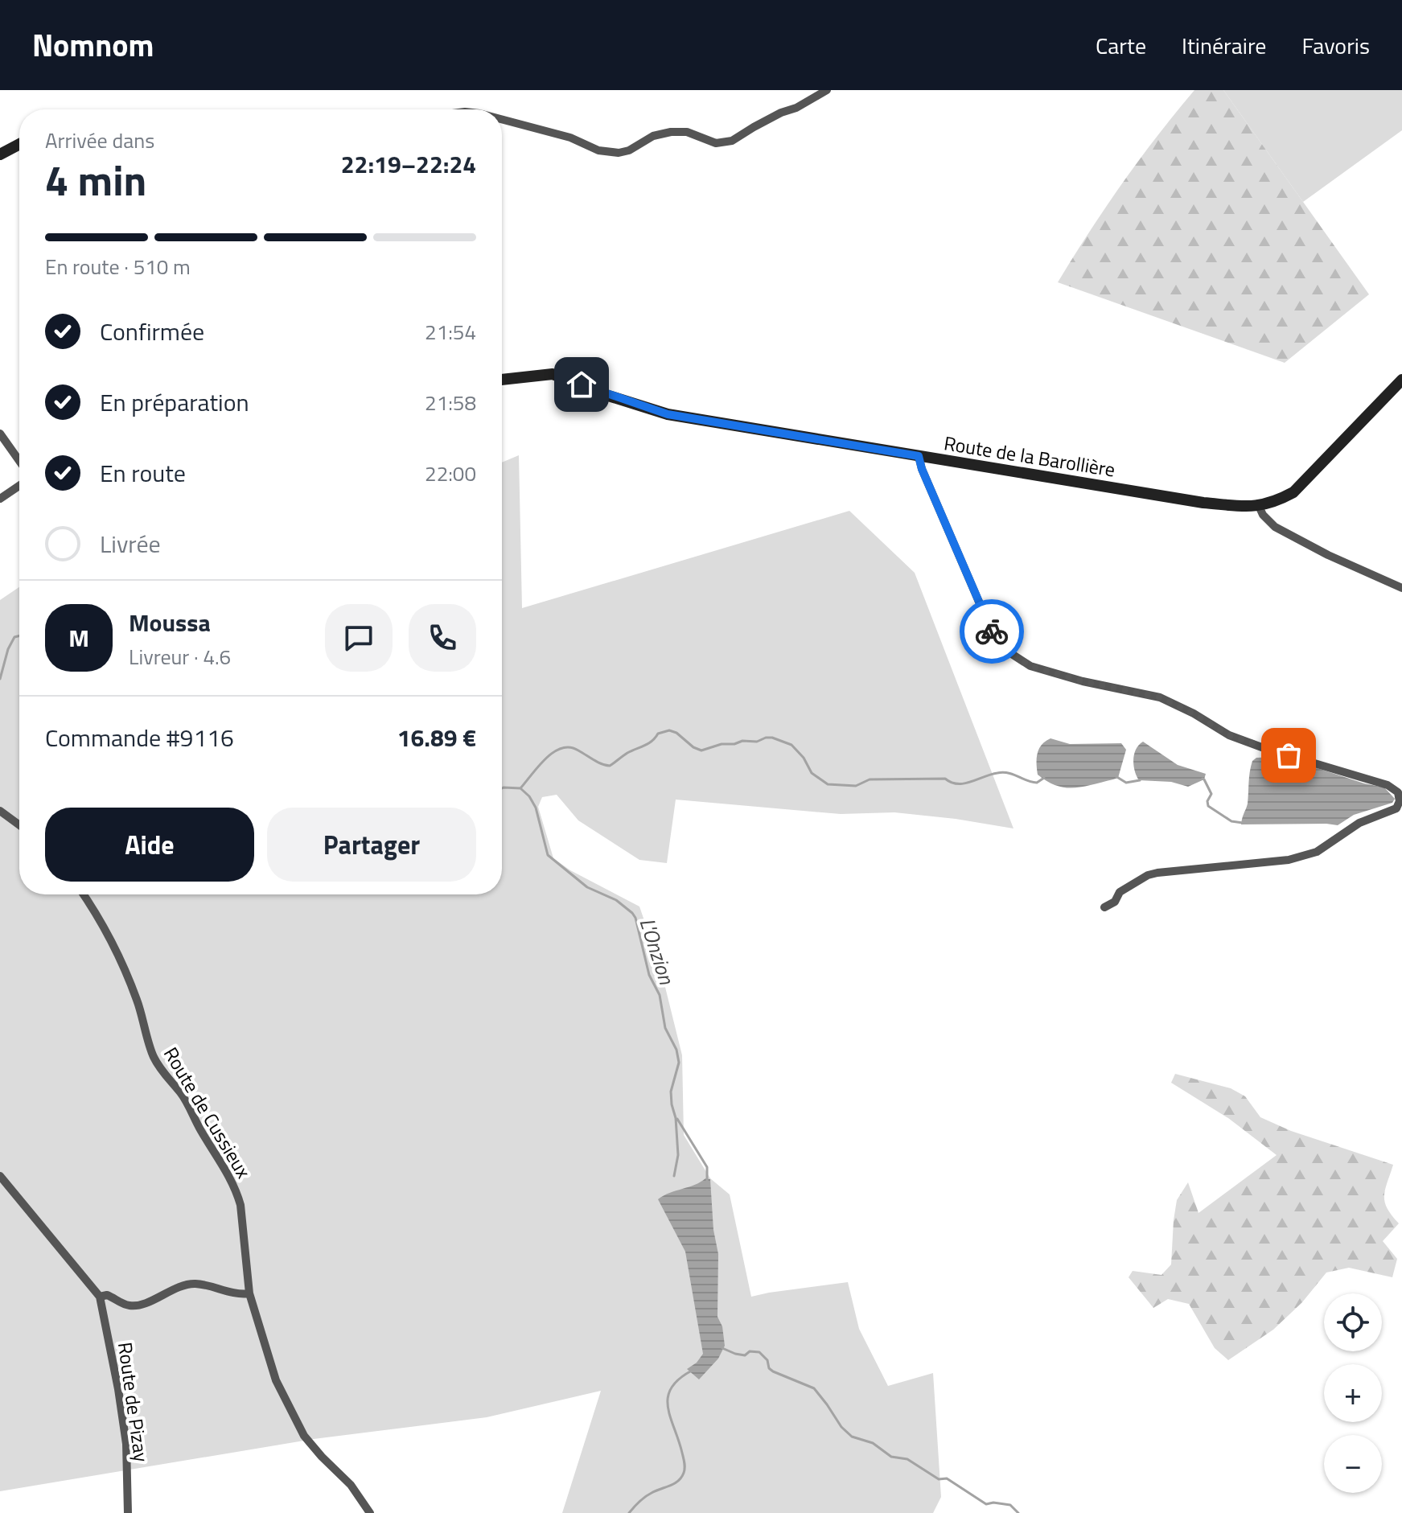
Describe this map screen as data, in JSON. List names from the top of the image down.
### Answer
{
  "streets": {
    "main road": ["Route de la Barollière"],
    "street": ["Route de Cussieux", "Route de Pizay"]
  },
  "water": ["L'Onzion"],
  "page": {
    "header": "Nomnom",
    "nav": ["Carte", "Itinéraire", "Favoris"],
    "heading": ["4 min", "Arrivée dans", "22:19–22:24"],
    "panel": [
      "Moussa",
      "Livreur · 4.6",
      "Commande #9116",
      "16.89 €"
    ],
    "bar": "En route · 510 m",
    "list": [
      ["Confirmée", "21:54"],
      ["En préparation", "21:58"],
      ["En route", "22:00"],
      "Livrée"
    ],
    "round": "M",
    "buttons": ["Aide", "Partager"],
    "map_buttons": ["+", "−"]
  }
}
